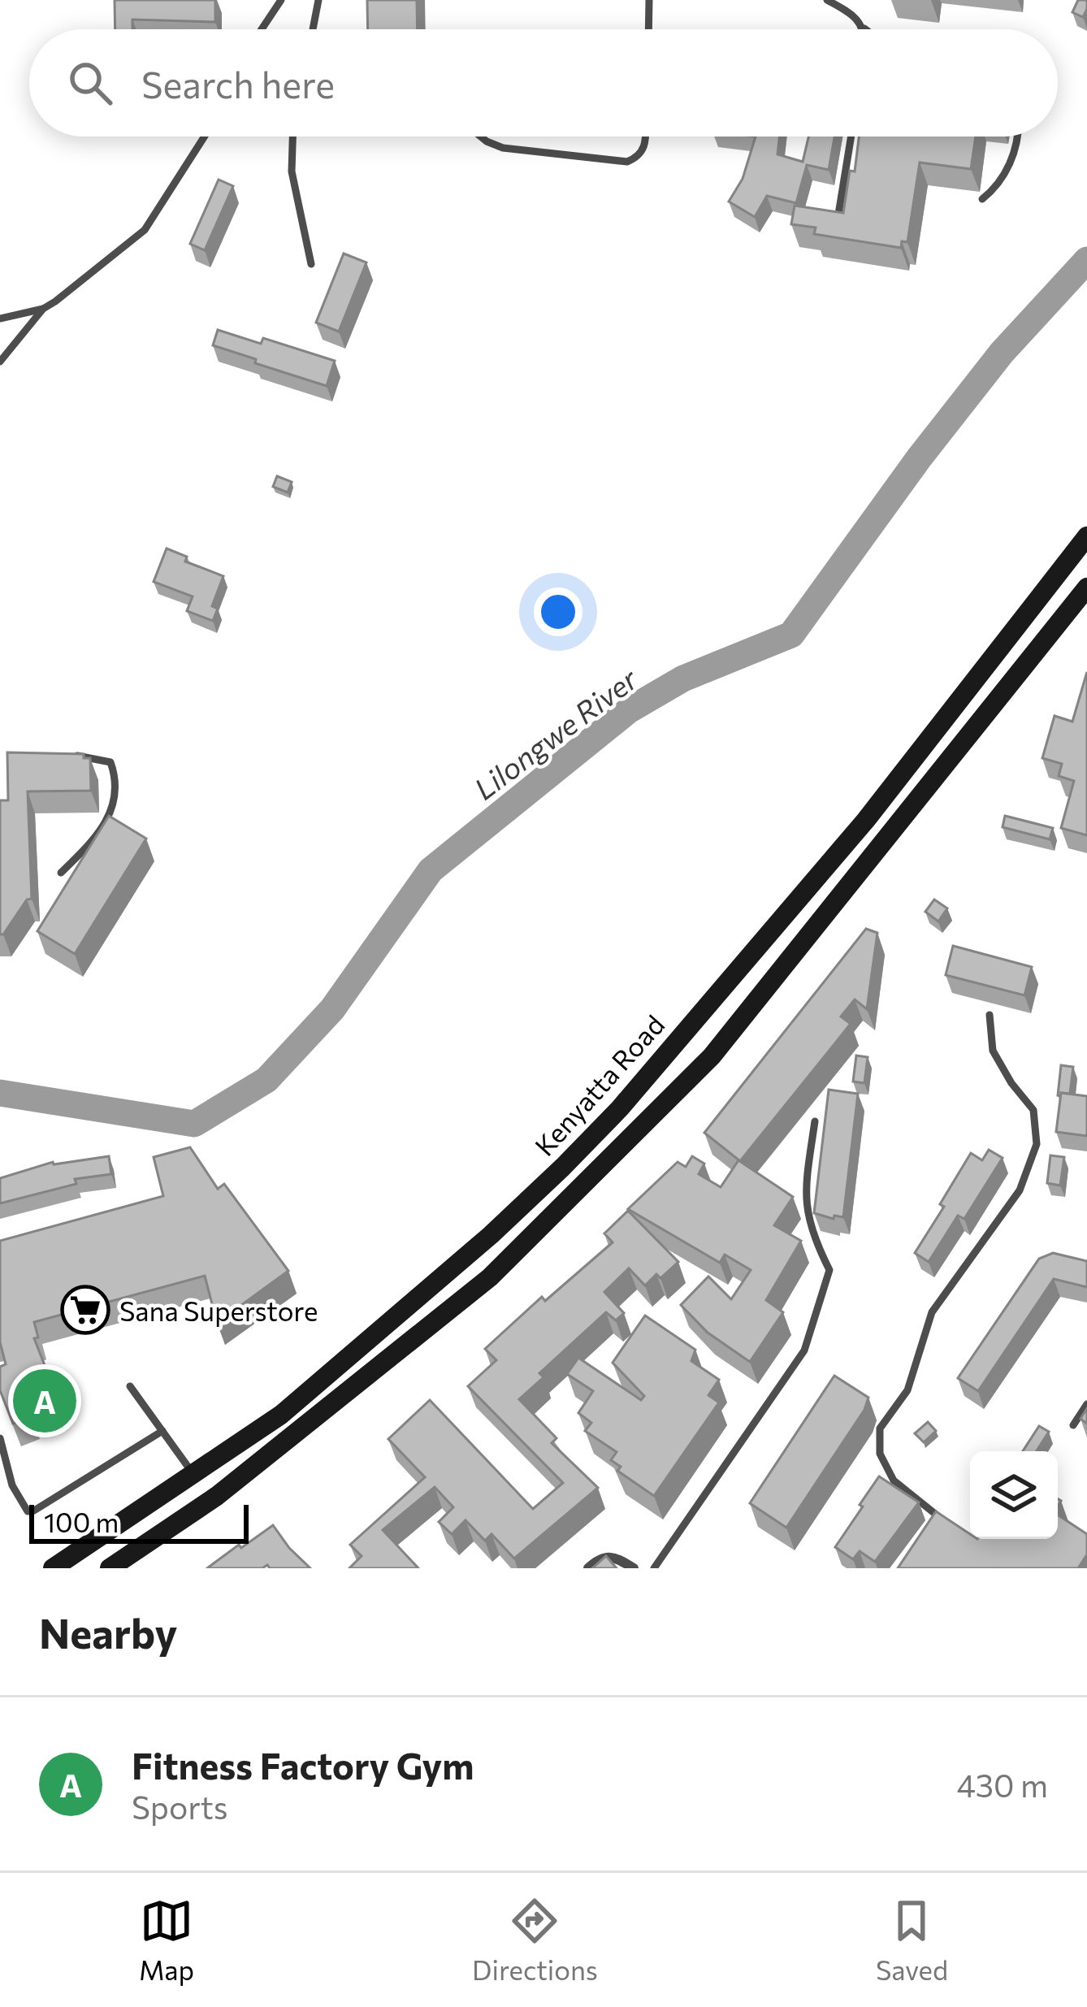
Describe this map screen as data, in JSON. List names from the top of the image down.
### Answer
{
  "streets": {
    "main road": ["Kenyatta Road"]
  },
  "water": ["Lilongwe River"],
  "places": {
    "supermarket": ["Sana Superstore"]
  },
  "scale_bar": "100 m",
  "page": {
    "search": "Search here",
    "pins": "A",
    "scale": "100 m",
    "heading": "Nearby",
    "list": [
      {
        "mark": "A",
        "name": "Fitness Factory Gym",
        "note": "Sports",
        "value": "430 m"
      }
    ],
    "nav": ["Map", "Directions", "Saved"]
  }
}
